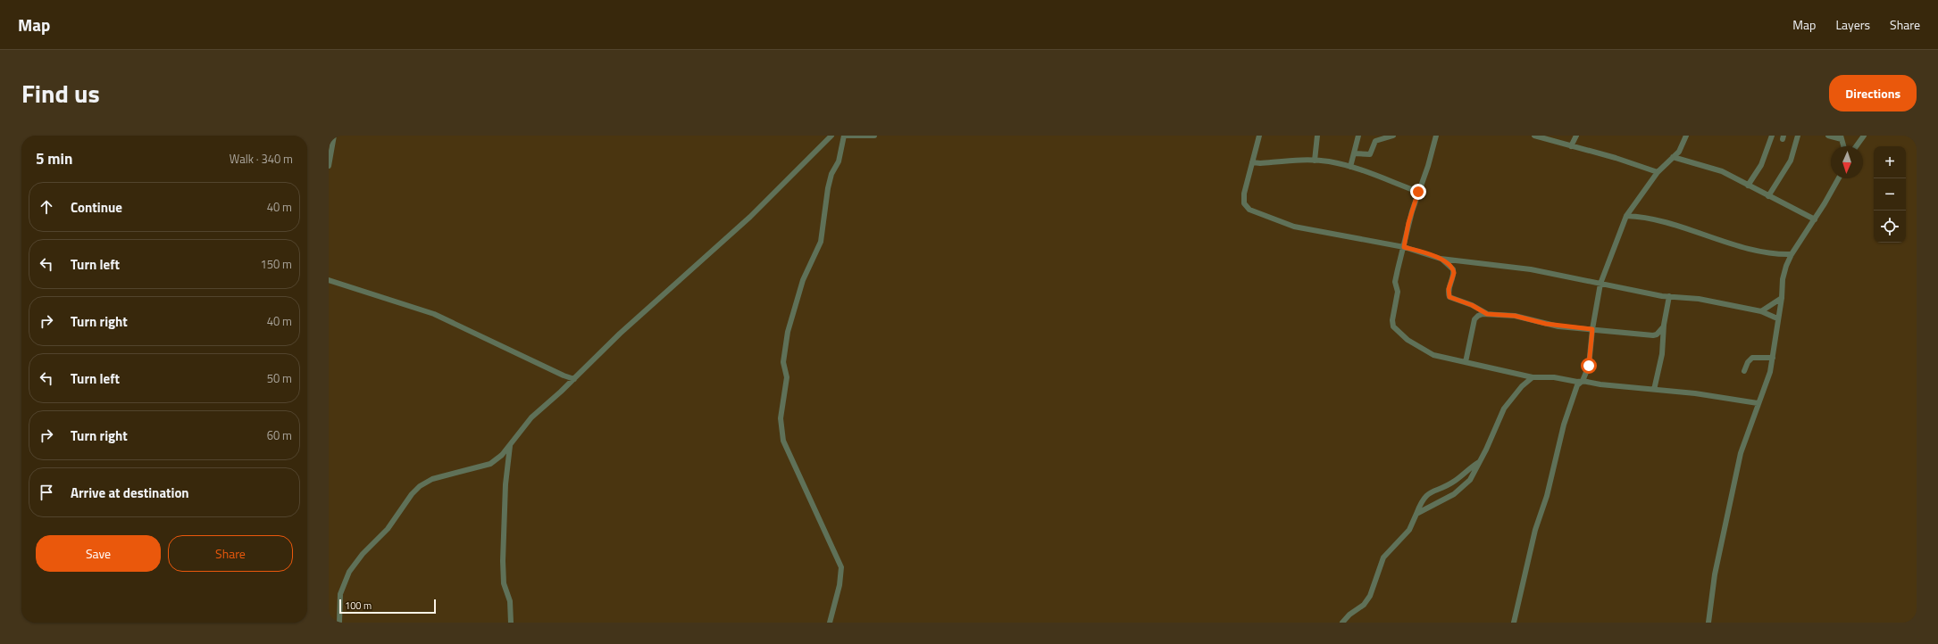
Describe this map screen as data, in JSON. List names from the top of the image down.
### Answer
{
  "scale_bar": "100 m",
  "north": "bottom",
  "page": {
    "header": "Map",
    "nav": ["Map", "Layers", "Share"],
    "title": "Find us",
    "buttons": [
      "Directions",
      ["Save", "Share"]
    ],
    "heading": ["5 min", "Walk · 340 m"],
    "map_buttons": ["+", "−"],
    "list": [
      ["Continue", "40 m"],
      ["Turn left", "150 m"],
      ["Turn right", "40 m"],
      ["Turn left", "50 m"],
      ["Turn right", "60 m"],
      "Arrive at destination"
    ],
    "scale": "100 m"
  }
}
